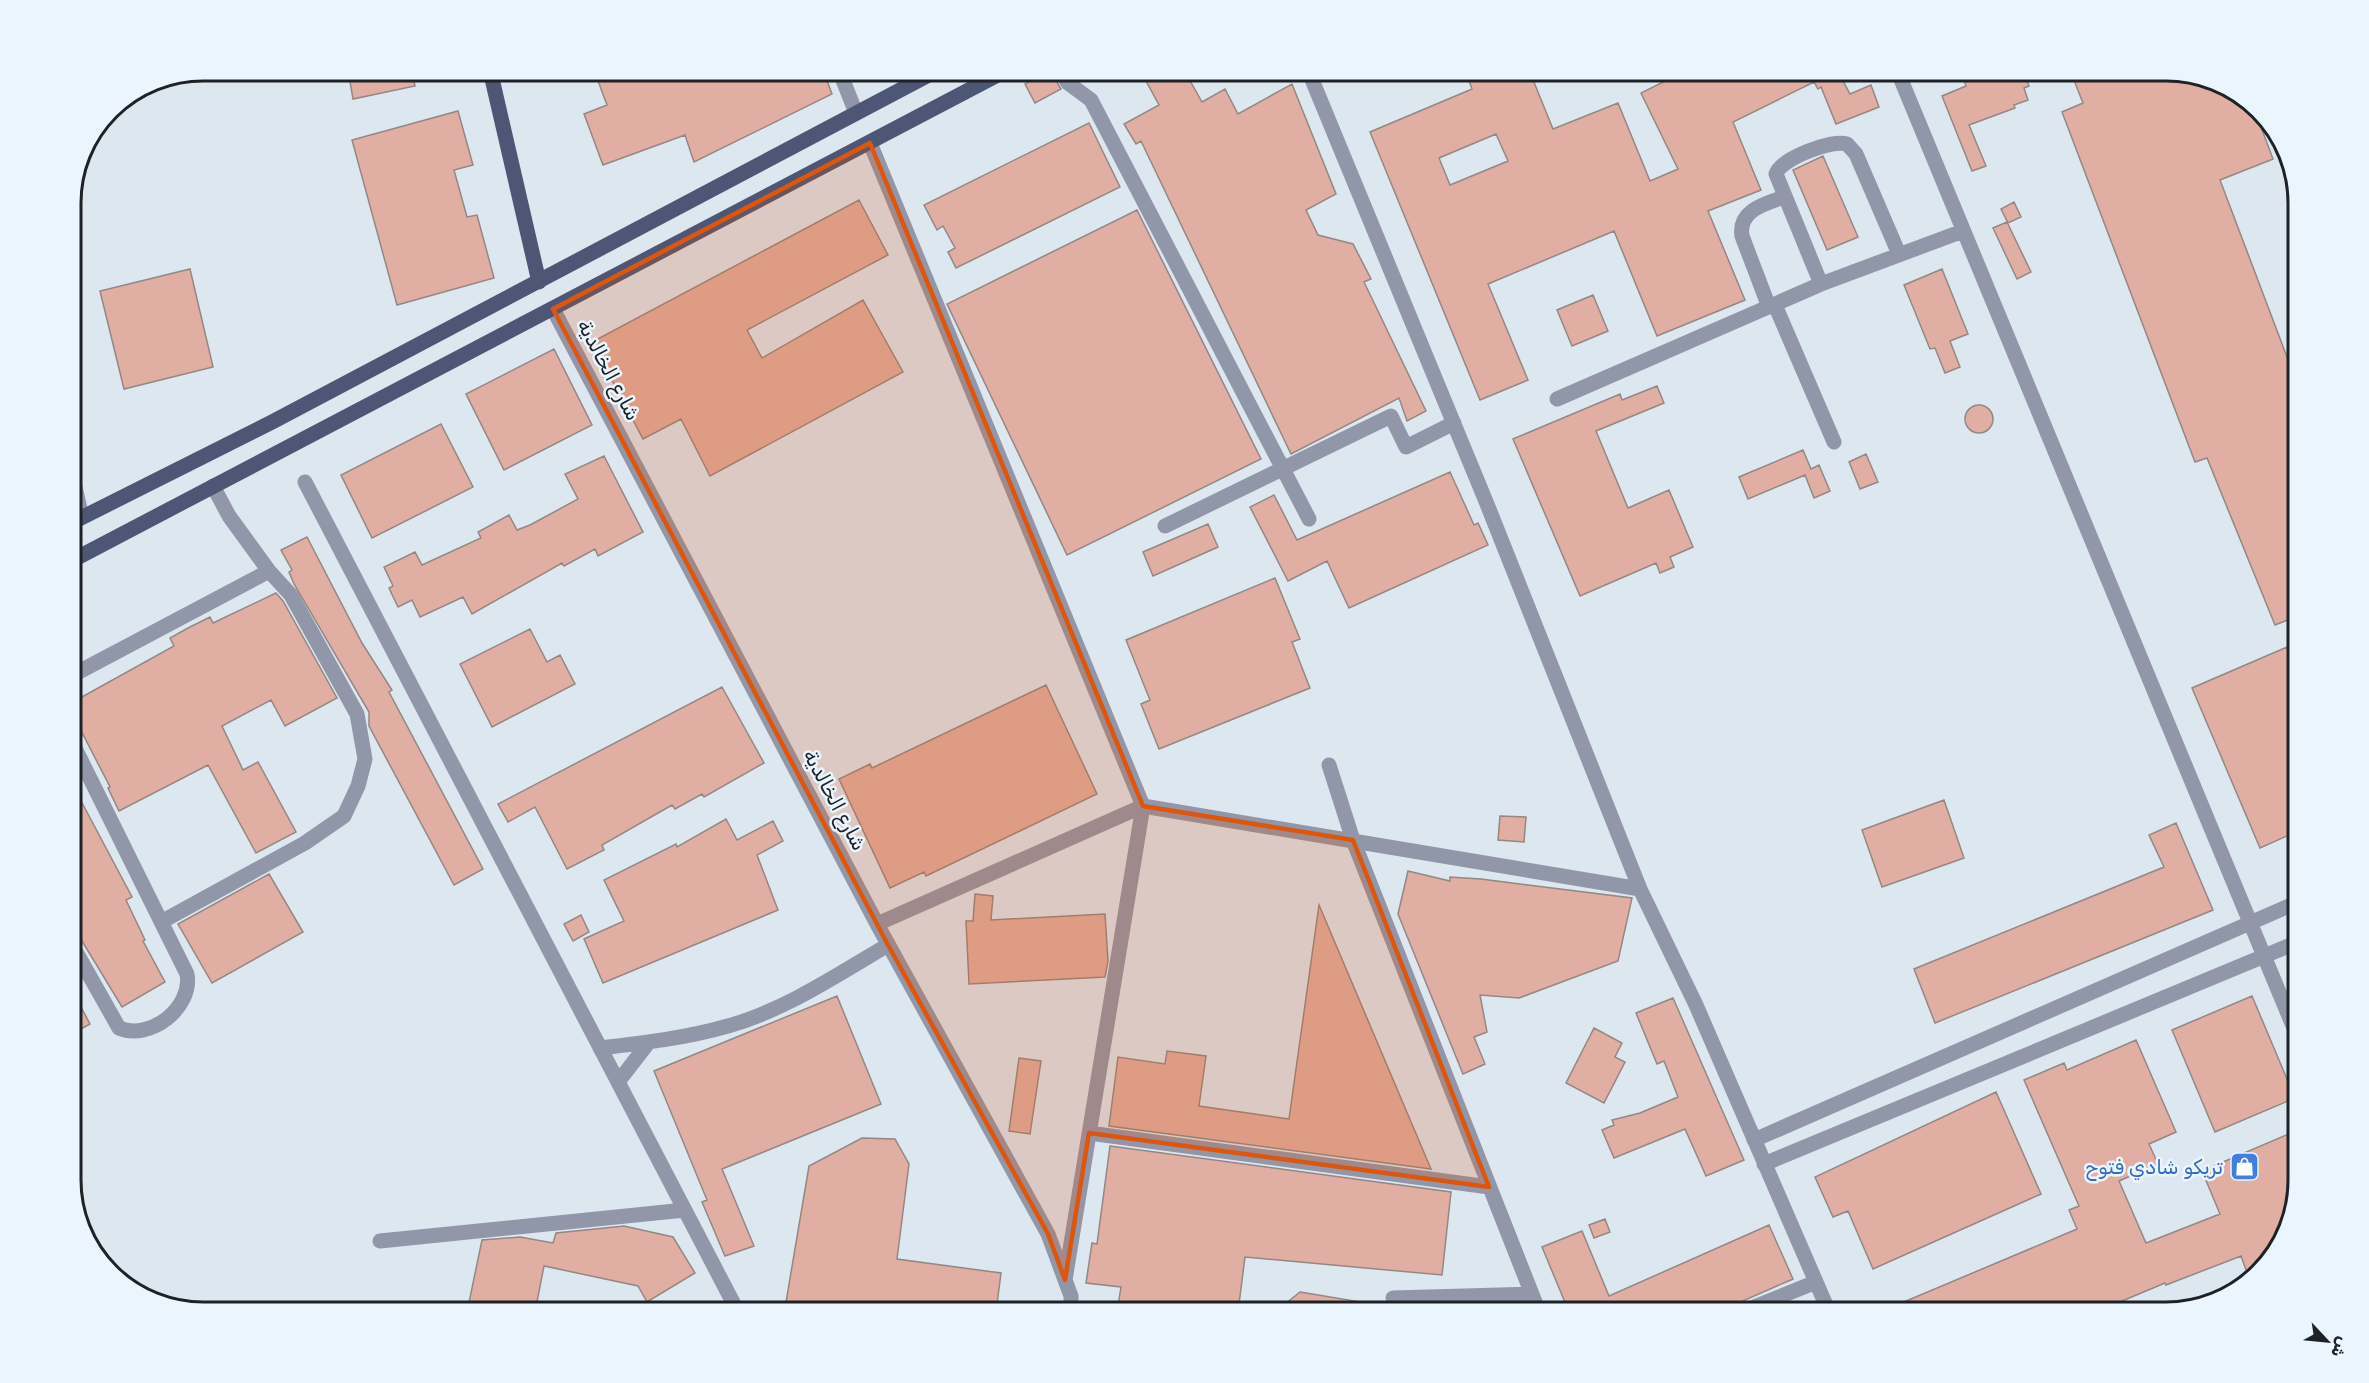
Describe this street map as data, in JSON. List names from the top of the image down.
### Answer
{
  "streets": {
    "street": ["شارع الخالدية"]
  },
  "places": {
    "shop": ["تريكو شادي فتوح"]
  },
  "north": "bottom right"
}
